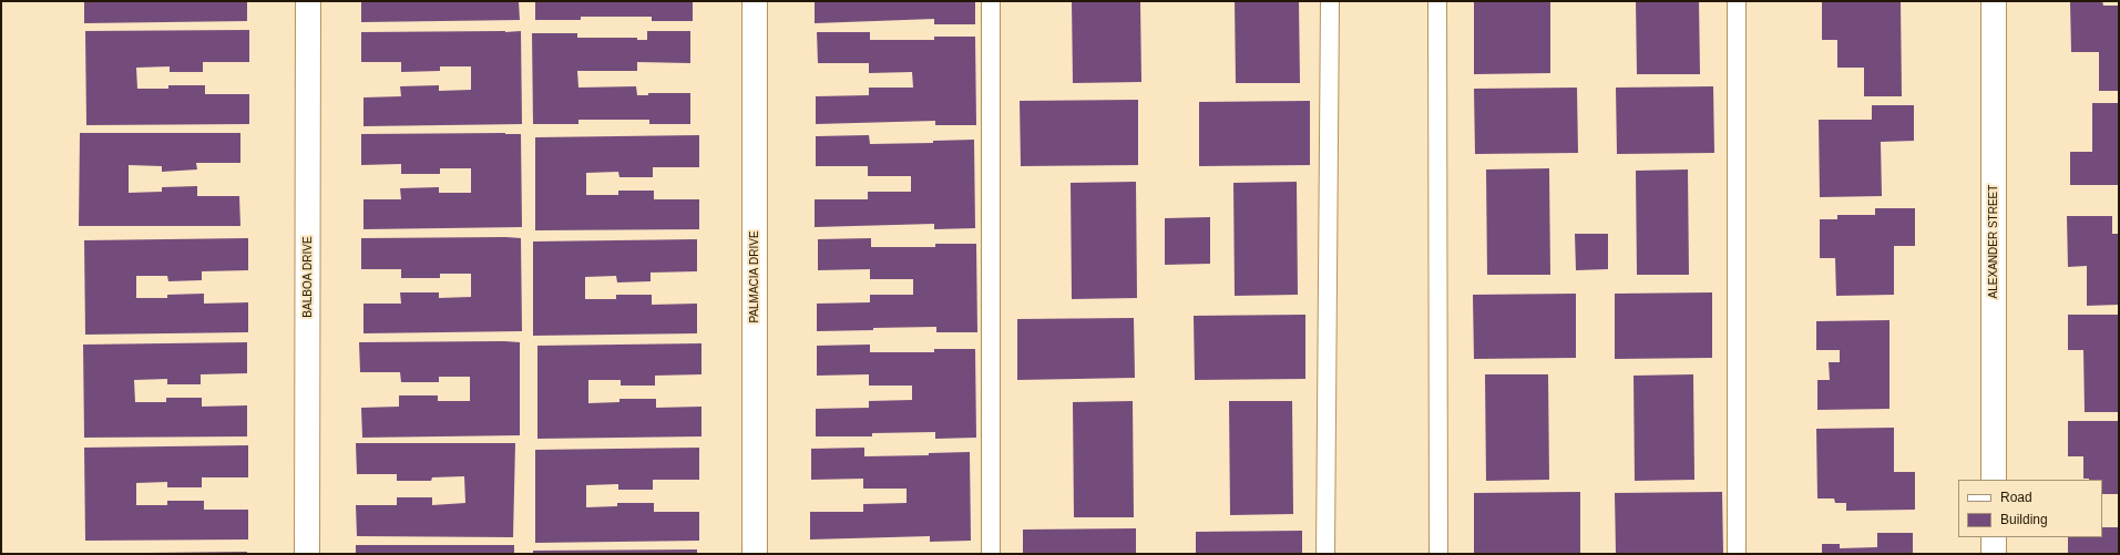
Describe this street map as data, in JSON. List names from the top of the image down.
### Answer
{
  "streets": {
    "street": ["ALEXANDER STREET", "BALBOA DRIVE", "PALMACIA DRIVE"]
  },
  "legend": ["Road", "Building"]
}
